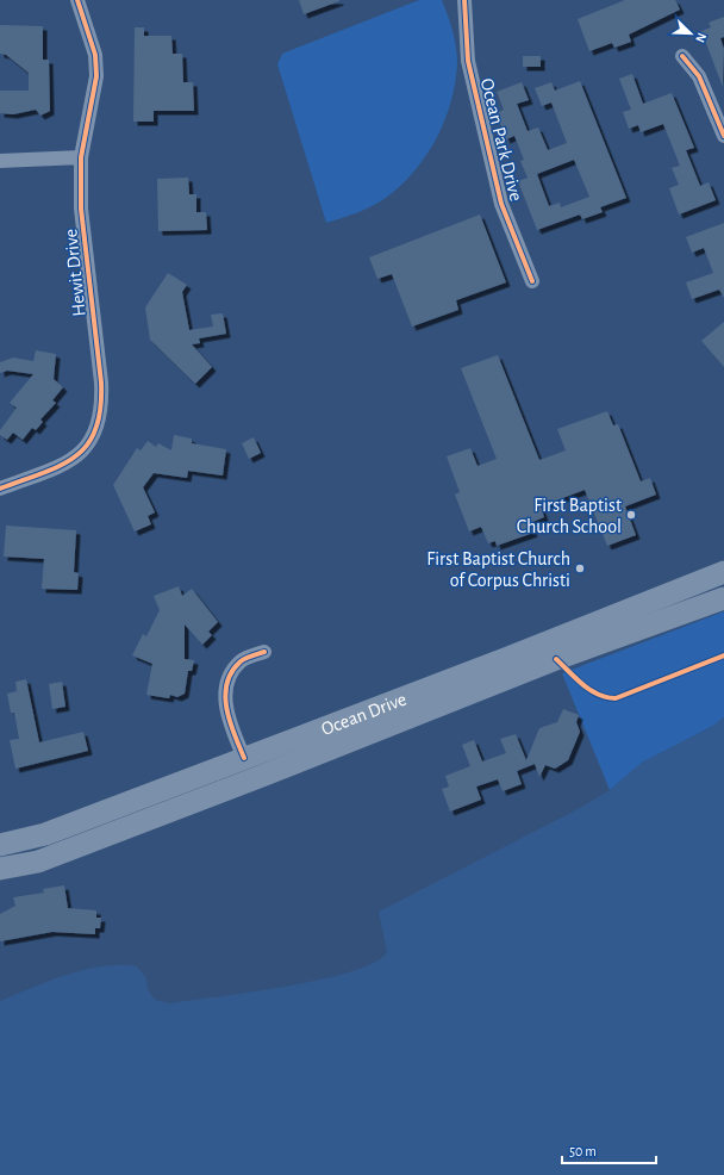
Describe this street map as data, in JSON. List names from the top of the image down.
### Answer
{
  "streets": {
    "main road": ["Ocean Drive"],
    "street": ["Ocean Park Drive", "Hewit Drive"]
  },
  "places": ["First Baptist Church School", "First Baptist Church of Corpus Christi"],
  "scale_bar": "50 m",
  "north": "bottom right"
}
